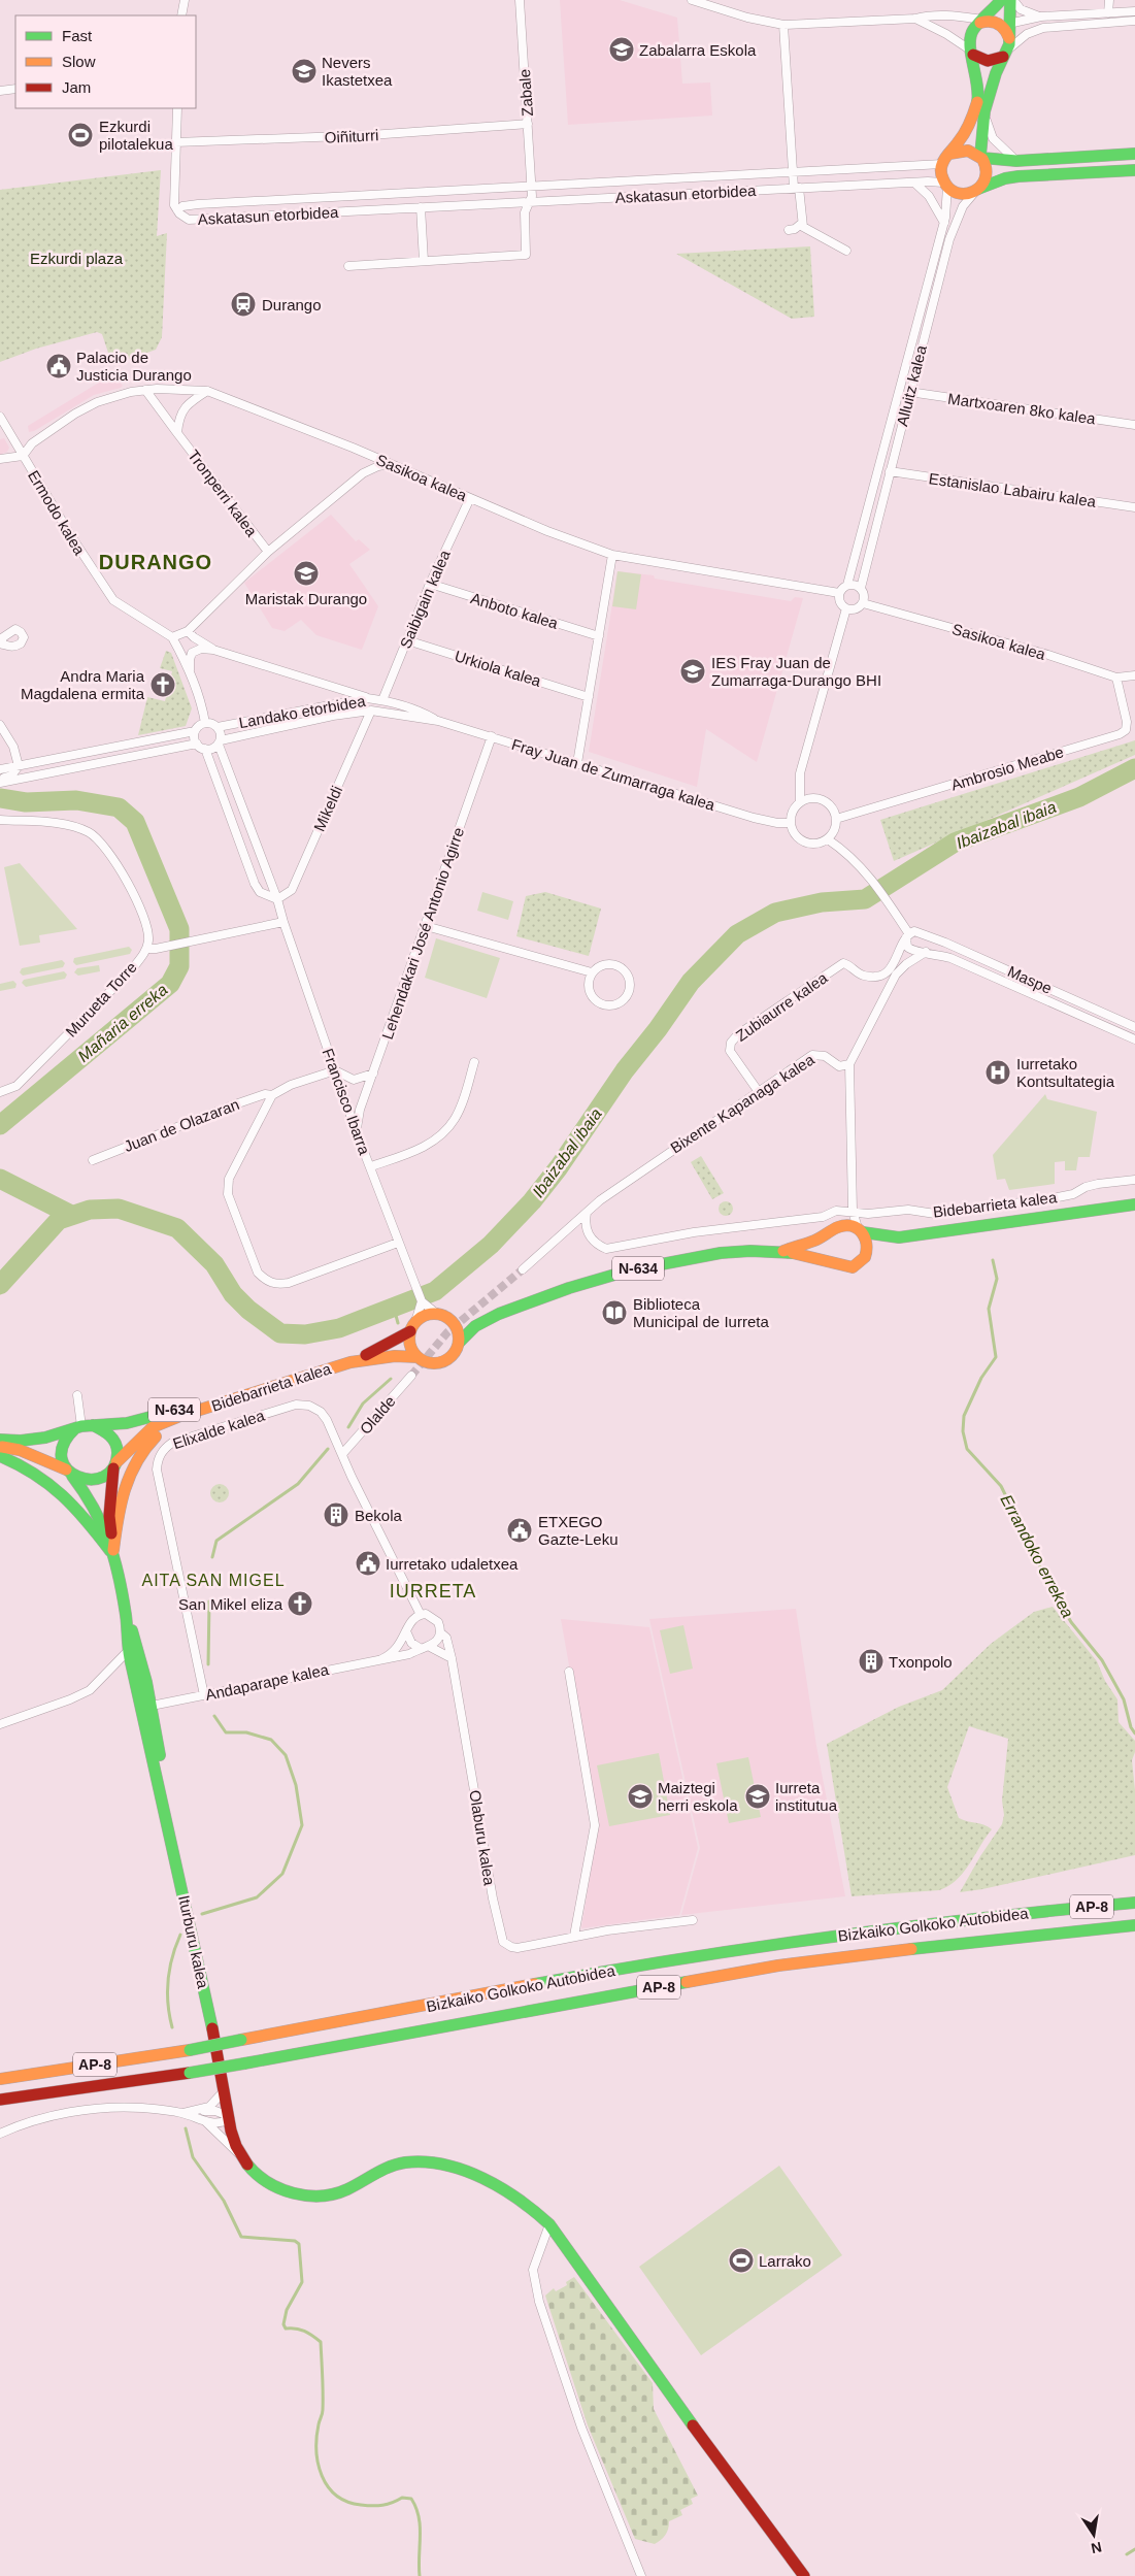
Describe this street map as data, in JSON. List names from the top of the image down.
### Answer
{
  "streets": {
    "main road": [
      "Bidebarrieta kalea",
      "N-634",
      "AP-8",
      "Bizkaiko Golkoko Autobidea",
      "Iturburu kalea"
    ],
    "street": [
      "Zabale",
      "Oiñiturri",
      "Askatasun etorbidea",
      "Alluitz kalea",
      "Martxoaren 8ko kalea",
      "Sasikoa kalea",
      "Estanislao Labairu kalea",
      "Tronperri kalea",
      "Ermodo kalea",
      "Saibigain kalea",
      "Anboto kalea",
      "Urkiola kalea",
      "Landako etorbidea",
      "Ambrosio Meabe",
      "Fray Juan de Zumarraga kalea",
      "Mikeldi",
      "Lehendakari José Antonio Agirre",
      "Maspe",
      "Murueta Torre",
      "Zubiaurre kalea",
      "Francisco Ibarra",
      "Bixente Kapanaga kalea",
      "Juan de Olazaran",
      "Olalde",
      "Elixalde kalea",
      "Andaparape kalea",
      "Olaburu kalea"
    ]
  },
  "crossings": [
    ["Zabale", "Oiñiturri"],
    ["Zabale", "Askatasun etorbidea"],
    ["Askatasun etorbidea", "Alluitz kalea"],
    ["Alluitz kalea", "Martxoaren 8ko kalea"],
    ["Alluitz kalea", "Sasikoa kalea"],
    ["Alluitz kalea", "Estanislao Labairu kalea"],
    ["Sasikoa kalea", "Tronperri kalea"],
    ["Sasikoa kalea", "Ermodo kalea"],
    ["Sasikoa kalea", "Saibigain kalea"],
    ["Sasikoa kalea", "Ambrosio Meabe"],
    ["Saibigain kalea", "Anboto kalea"],
    ["Saibigain kalea", "Urkiola kalea"],
    ["Saibigain kalea", "Landako etorbidea"],
    ["Landako etorbidea", "Fray Juan de Zumarraga kalea"],
    ["Landako etorbidea", "Mikeldi"],
    ["Landako etorbidea", "Francisco Ibarra"],
    ["Ambrosio Meabe", "Fray Juan de Zumarraga kalea"],
    ["Fray Juan de Zumarraga kalea", "Lehendakari José Antonio Agirre"],
    ["Mikeldi", "Francisco Ibarra"],
    ["Lehendakari José Antonio Agirre", "Francisco Ibarra"],
    ["Maspe", "Zubiaurre kalea"],
    ["Zubiaurre kalea", "Bixente Kapanaga kalea"],
    ["Francisco Ibarra", "Juan de Olazaran"],
    ["Bidebarrieta kalea", "N-634"],
    ["Olalde", "Elixalde kalea"],
    ["Elixalde kalea", "Andaparape kalea"]
  ],
  "districts": ["DURANGO", "AITA SAN MIGEL", "IURRETA"],
  "water": ["Ibaizabal ibaia", "Mañaria erreka", "Errandoko errekea"],
  "parks": ["Ezkurdi plaza"],
  "places": {
    "school or university": [
      "Zabalarra Eskola",
      "Nevers Ikastetxea",
      "Maristak Durango",
      "IES Fray Juan de Zumarraga-Durango BHI",
      "Maiztegi herri eskola",
      "Iurreta institutua"
    ],
    "sports": ["Ezkurdi pilotalekua", "Larrako"],
    "station": ["Durango"],
    "public building": ["Palacio de Justicia Durango", "ETXEGO Gazte-Leku", "Iurretako udaletxea"],
    "church": ["Andra Maria Magdalena ermita", "San Mikel eliza"],
    "hospital": ["Iurretako Kontsultategia"],
    "library": ["Biblioteca Municipal de Iurreta"],
    "building": ["Bekola", "Txonpolo"]
  },
  "legend": ["Fast", "Slow", "Jam"],
  "north": "bottom"
}
